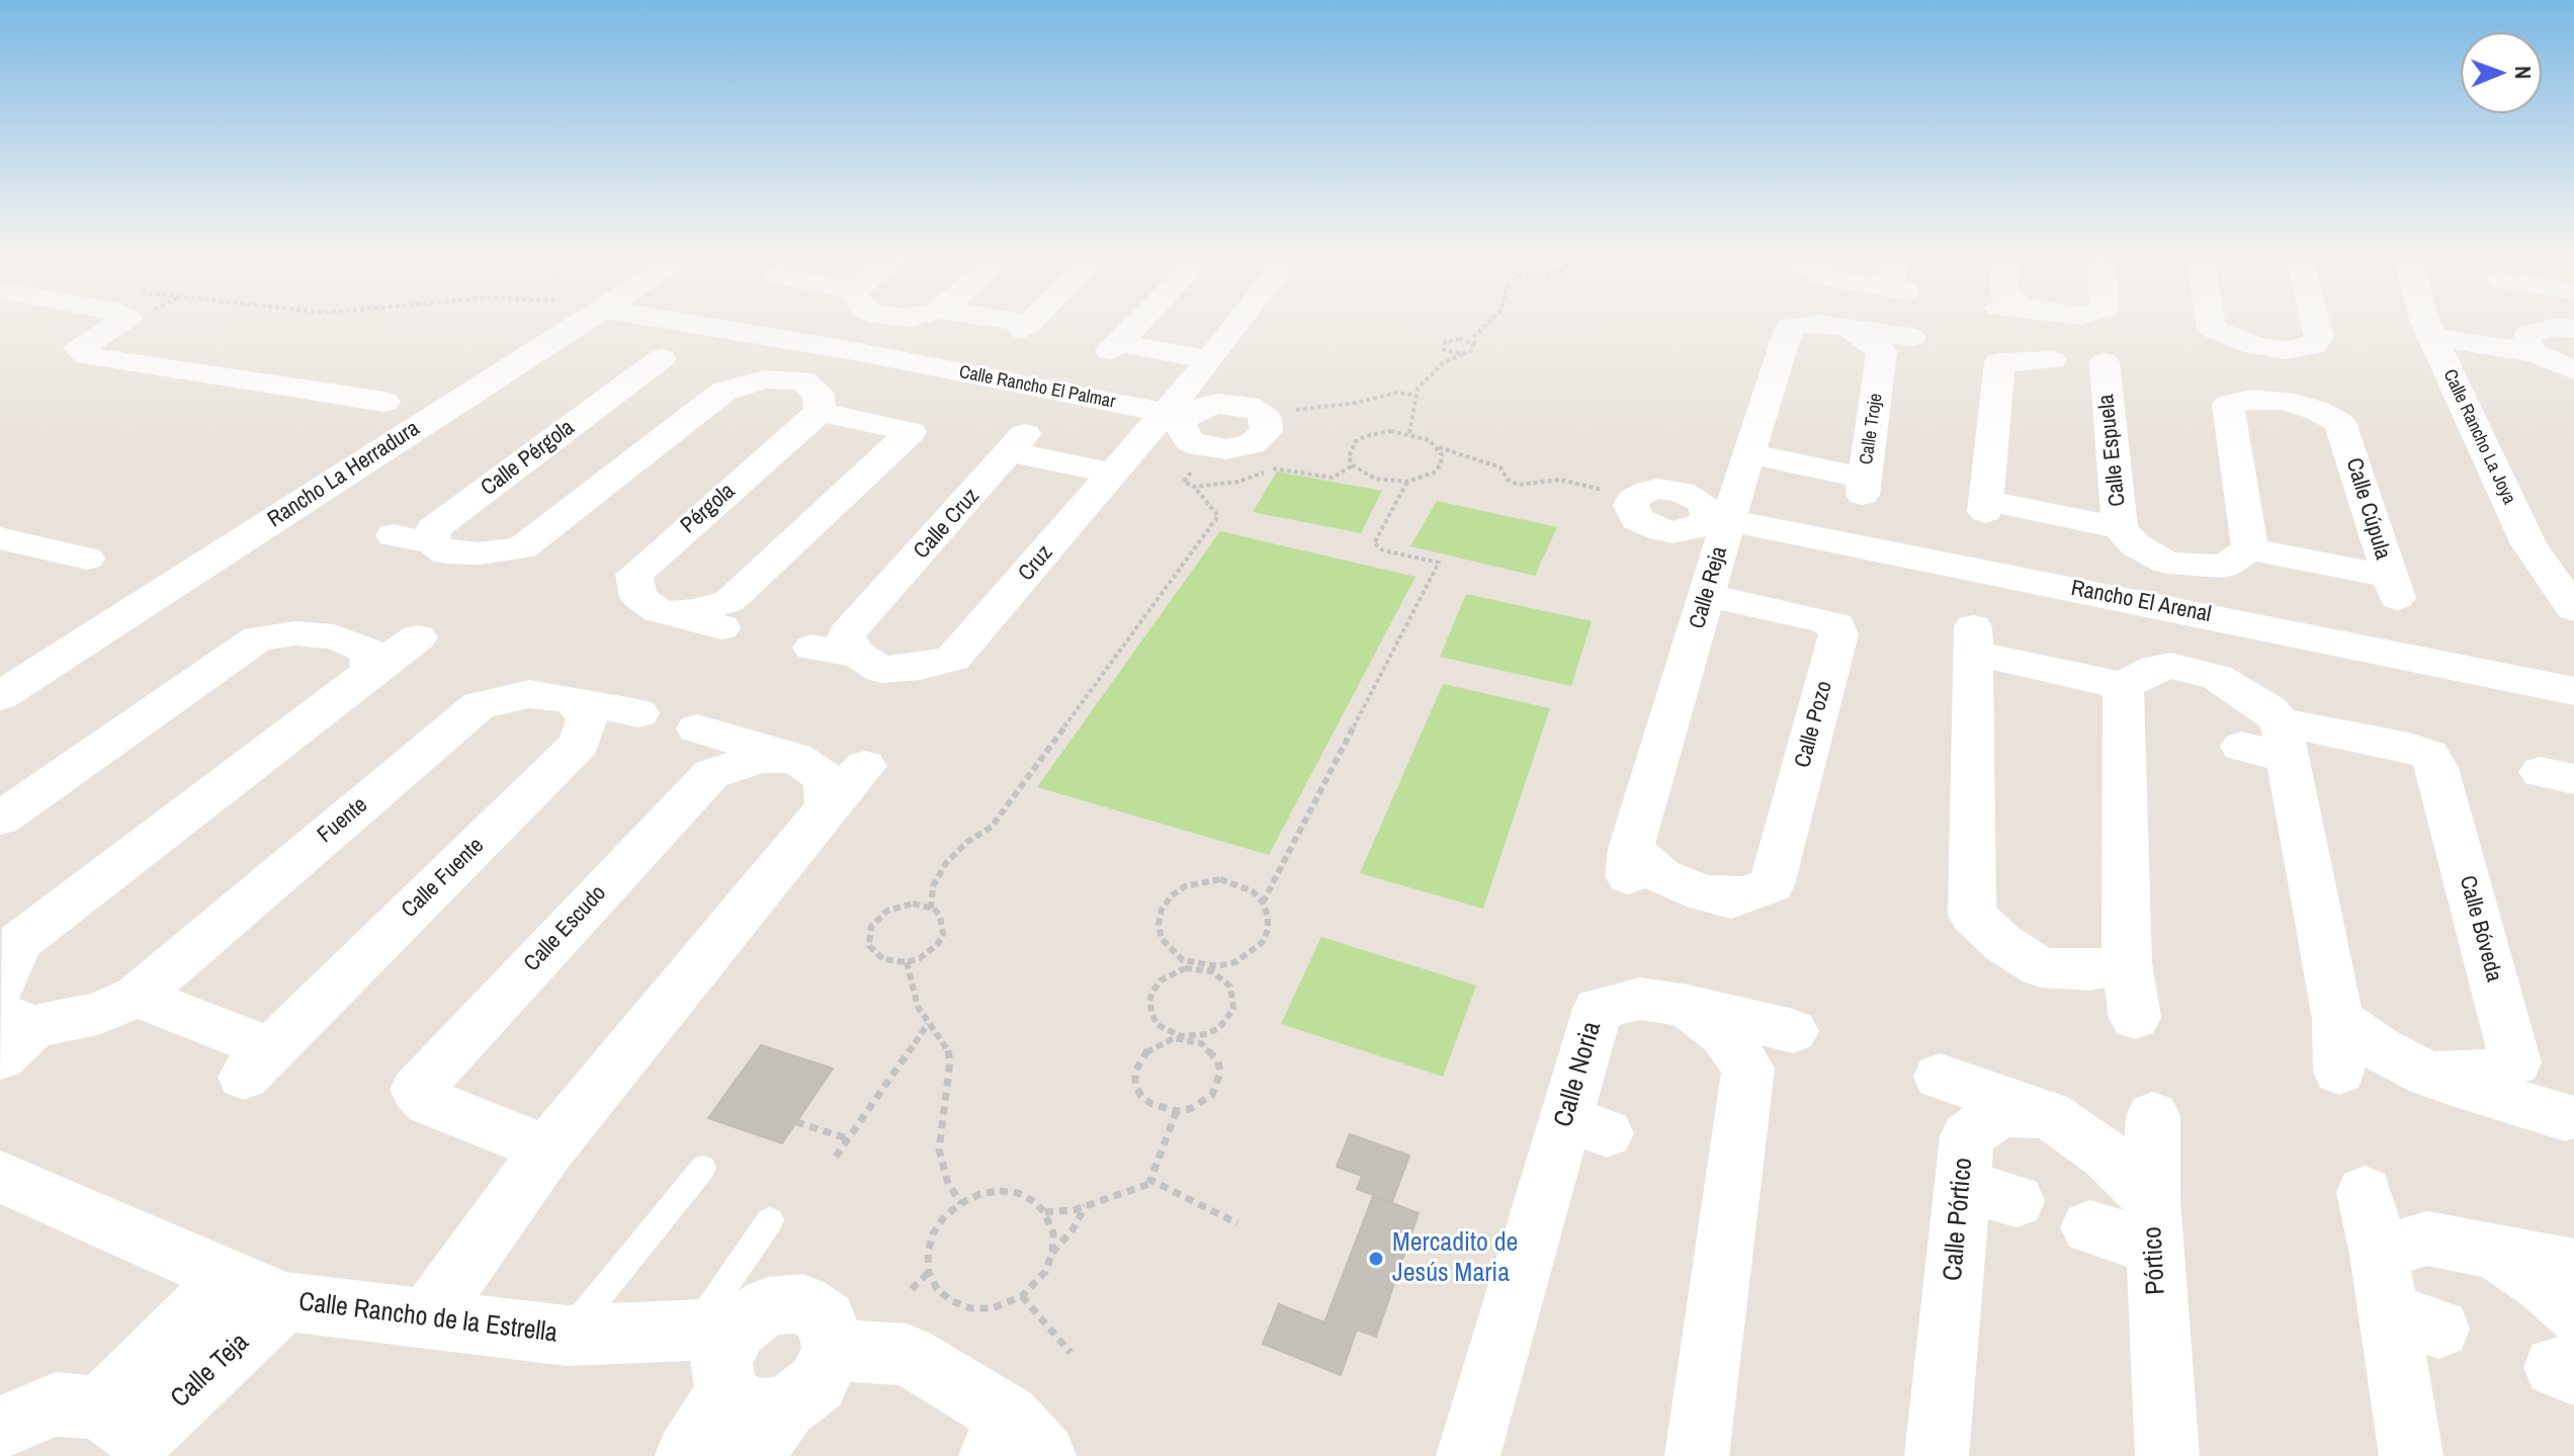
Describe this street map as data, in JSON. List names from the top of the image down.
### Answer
{
  "streets": {
    "street": [
      "Calle Rancho El Palmar",
      "Calle Troje",
      "Calle Rancho La Joya",
      "Calle Espuela",
      "Calle Pérgola",
      "Rancho La Herradura",
      "Pérgola",
      "Calle Cúpula",
      "Calle Cruz",
      "Cruz",
      "Calle Reja",
      "Rancho El Arenal",
      "Calle Pozo",
      "Fuente",
      "Calle Fuente",
      "Calle Escudo",
      "Calle Bóveda",
      "Calle Noria",
      "Calle Pórtico",
      "Pórtico",
      "Calle Rancho de la Estrella",
      "Calle Teja"
    ]
  },
  "crossings": [
    ["Calle Rancho El Palmar", "Cruz"],
    ["Calle Troje", "Calle Reja"],
    ["Calle Pérgola", "Pérgola"],
    ["Calle Cruz", "Cruz"],
    ["Calle Reja", "Rancho El Arenal"],
    ["Calle Reja", "Calle Pozo"],
    ["Fuente", "Calle Fuente"],
    ["Calle Pórtico", "Pórtico"],
    ["Calle Rancho de la Estrella", "Calle Teja"]
  ],
  "places": ["Mercadito de Jesús Maria"],
  "north": "right"
}
